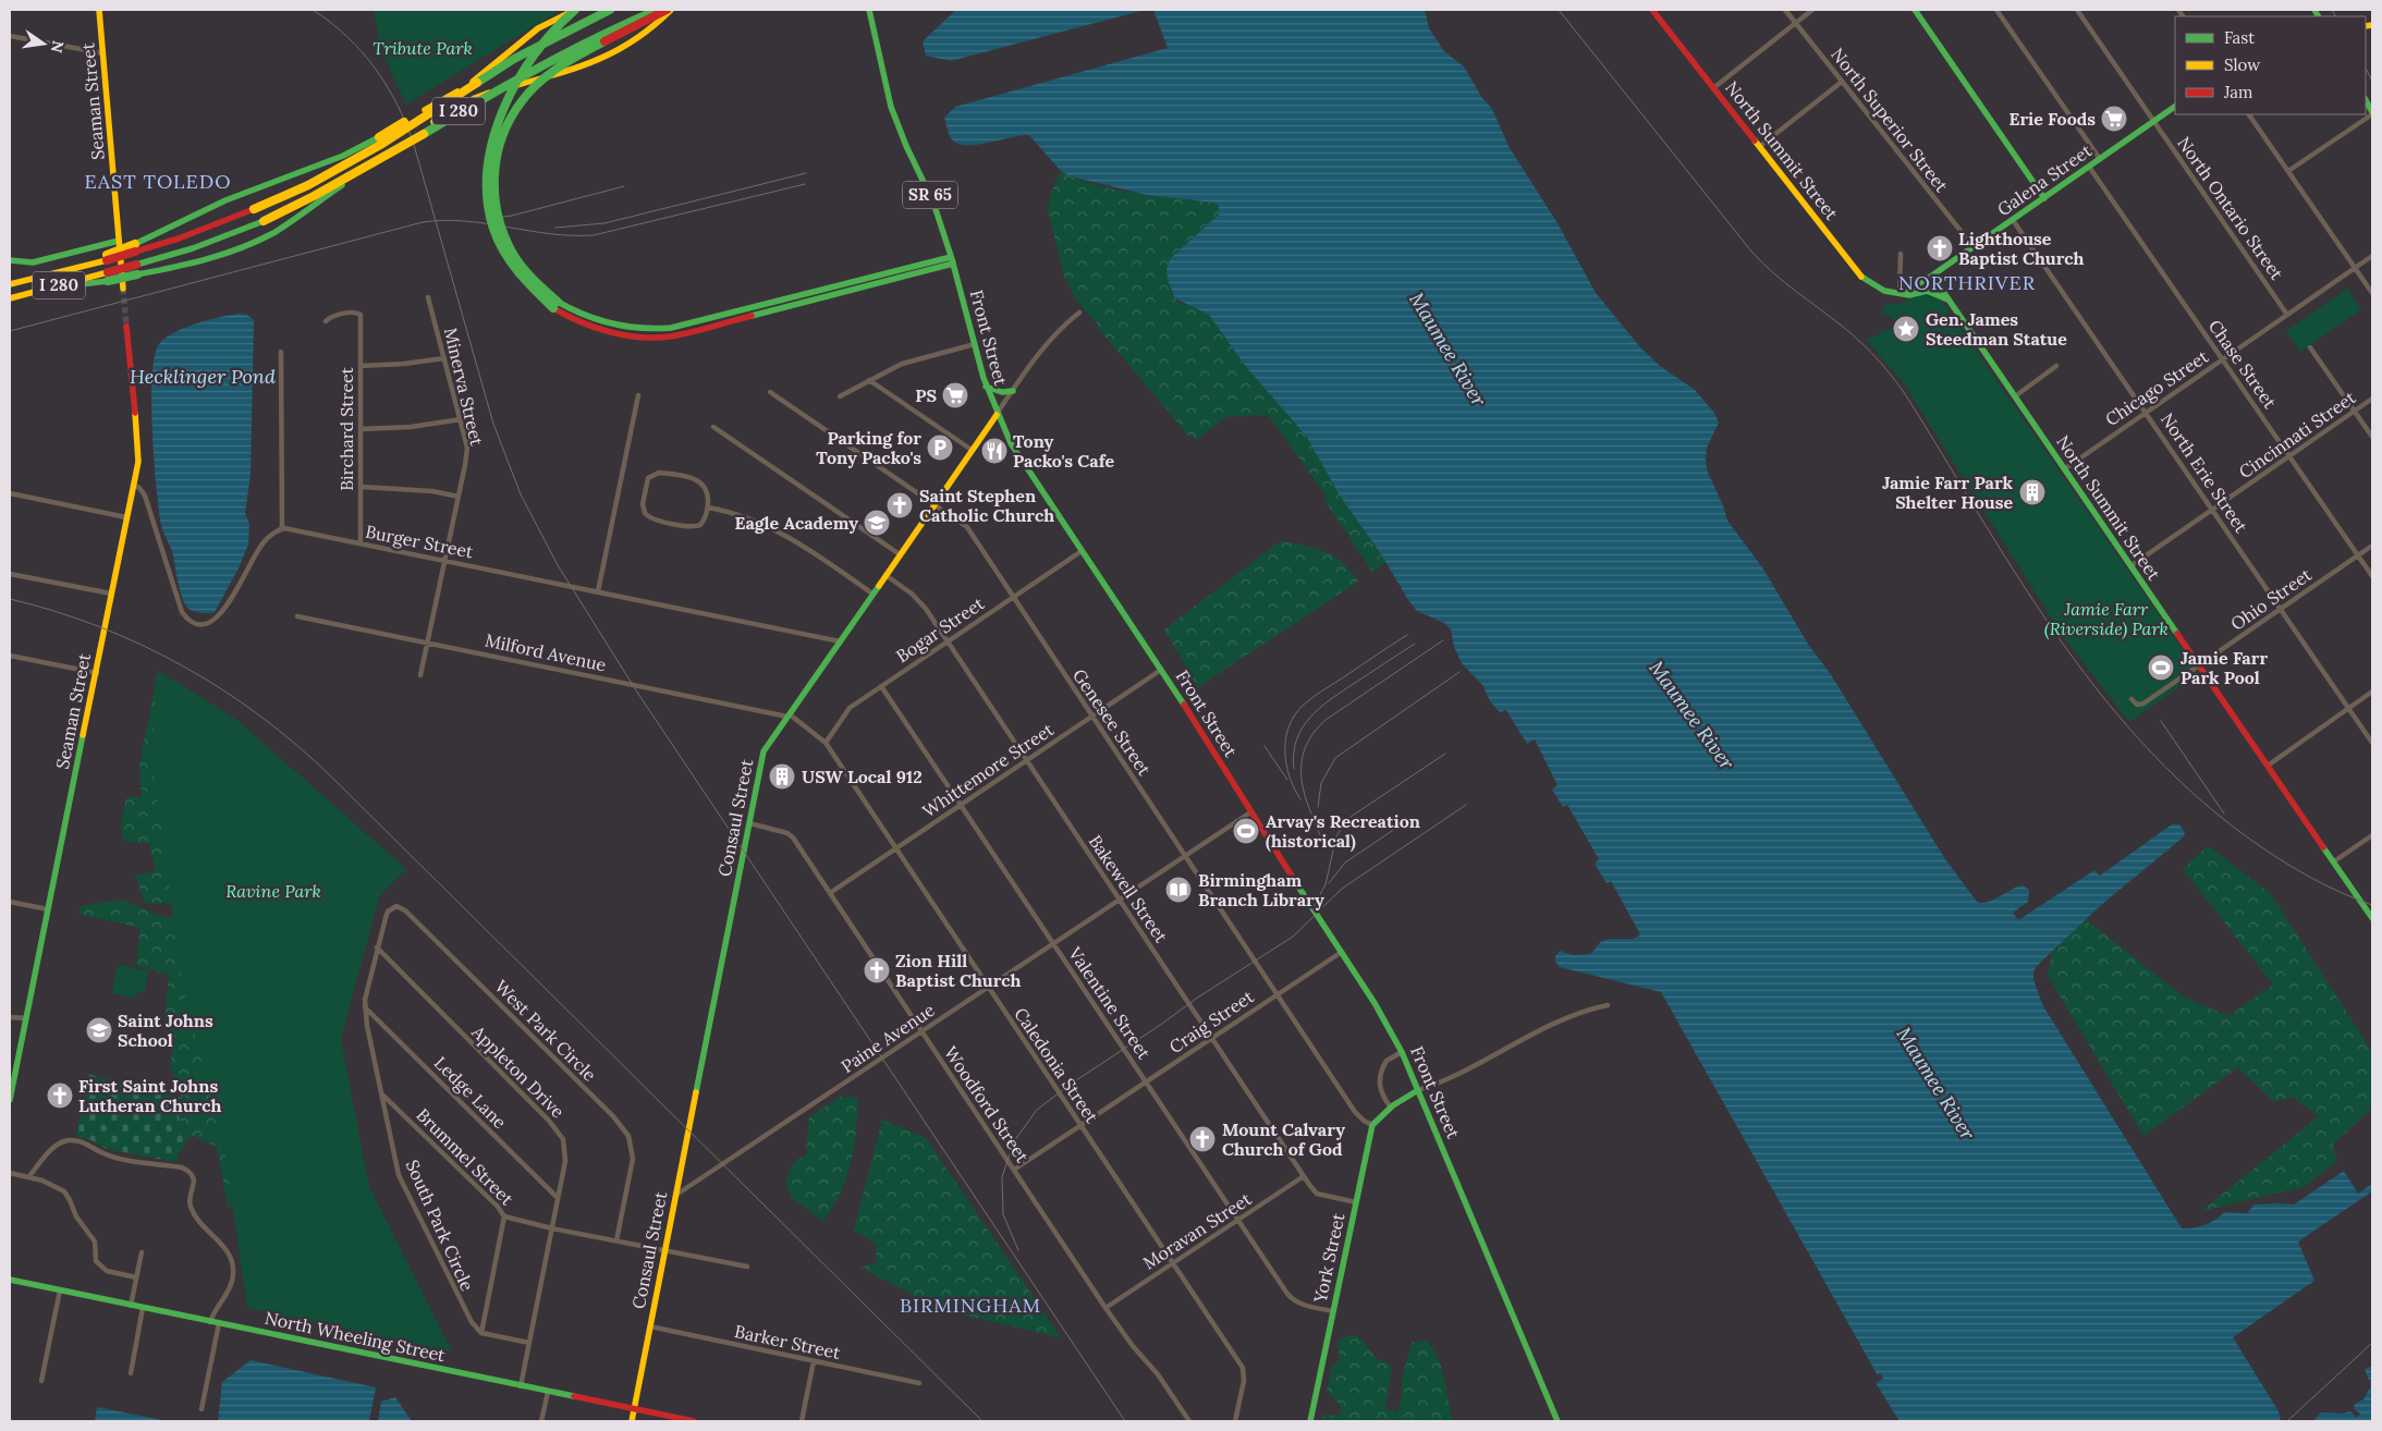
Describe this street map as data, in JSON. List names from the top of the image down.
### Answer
{
  "streets": {
    "main road": [
      "Seaman Street",
      "I 280",
      "North Summit Street",
      "Galena Street",
      "SR 65",
      "Front Street",
      "Consaul Street",
      "York Street",
      "North Wheeling Street"
    ],
    "street": [
      "North Superior Street",
      "North Ontario Street",
      "Chase Street",
      "Minerva Street",
      "Chicago Street",
      "Birchard Street",
      "Cincinnati Street",
      "North Erie Street",
      "Burger Street",
      "Ohio Street",
      "Bogar Street",
      "Milford Avenue",
      "Genesee Street",
      "Whittemore Street",
      "Bakewell Street",
      "Valentine Street",
      "Craig Street",
      "West Park Circle",
      "Paine Avenue",
      "Caledonia Street",
      "Appleton Drive",
      "Ledge Lane",
      "Woodford Street",
      "Brummel Street",
      "South Park Circle",
      "Moravan Street",
      "Barker Street"
    ]
  },
  "crossings": [
    ["North Superior Street", "Galena Street"],
    ["North Summit Street", "Galena Street"],
    ["North Summit Street", "Chicago Street"],
    ["North Summit Street", "Cincinnati Street"],
    ["North Summit Street", "Ohio Street"],
    ["Galena Street", "North Ontario Street"],
    ["Galena Street", "Chase Street"],
    ["Galena Street", "North Erie Street"],
    ["North Ontario Street", "Chicago Street"],
    ["Front Street", "Bogar Street"],
    ["Front Street", "Whittemore Street"],
    ["Front Street", "Consaul Street"],
    ["Front Street", "Craig Street"],
    ["Front Street", "Paine Avenue"],
    ["Chase Street", "Chicago Street"],
    ["Chase Street", "Cincinnati Street"],
    ["Chase Street", "Ohio Street"],
    ["Minerva Street", "Burger Street"],
    ["Minerva Street", "Milford Avenue"],
    ["Chicago Street", "North Erie Street"],
    ["Birchard Street", "Burger Street"],
    ["Cincinnati Street", "North Erie Street"],
    ["North Erie Street", "Ohio Street"],
    ["Burger Street", "Consaul Street"],
    ["Bogar Street", "Genesee Street"],
    ["Bogar Street", "Bakewell Street"],
    ["Bogar Street", "Valentine Street"],
    ["Bogar Street", "Caledonia Street"],
    ["Milford Avenue", "Consaul Street"],
    ["Milford Avenue", "Caledonia Street"],
    ["Genesee Street", "Whittemore Street"],
    ["Genesee Street", "Consaul Street"],
    ["Genesee Street", "Craig Street"],
    ["Genesee Street", "Paine Avenue"],
    ["Genesee Street", "York Street"],
    ["Whittemore Street", "Bakewell Street"],
    ["Whittemore Street", "Valentine Street"],
    ["Whittemore Street", "Caledonia Street"],
    ["Whittemore Street", "Woodford Street"],
    ["Consaul Street", "Bakewell Street"],
    ["Consaul Street", "Paine Avenue"],
    ["Consaul Street", "Caledonia Street"],
    ["Consaul Street", "Woodford Street"],
    ["Consaul Street", "Brummel Street"],
    ["Consaul Street", "North Wheeling Street"],
    ["Consaul Street", "Barker Street"],
    ["Bakewell Street", "Craig Street"],
    ["Bakewell Street", "Paine Avenue"],
    ["Bakewell Street", "Moravan Street"],
    ["Bakewell Street", "York Street"],
    ["Valentine Street", "Craig Street"],
    ["Valentine Street", "Paine Avenue"],
    ["Valentine Street", "Moravan Street"],
    ["Valentine Street", "York Street"],
    ["Craig Street", "Caledonia Street"],
    ["Craig Street", "Woodford Street"],
    ["West Park Circle", "Appleton Drive"],
    ["West Park Circle", "Brummel Street"],
    ["West Park Circle", "South Park Circle"],
    ["Paine Avenue", "Caledonia Street"],
    ["Paine Avenue", "Woodford Street"],
    ["Caledonia Street", "Moravan Street"],
    ["Appleton Drive", "Ledge Lane"],
    ["Appleton Drive", "Brummel Street"],
    ["Appleton Drive", "South Park Circle"],
    ["Appleton Drive", "North Wheeling Street"],
    ["Ledge Lane", "South Park Circle"],
    ["Woodford Street", "Moravan Street"],
    ["Brummel Street", "South Park Circle"]
  ],
  "districts": ["EAST TOLEDO", "NORTHRIVER", "BIRMINGHAM"],
  "water": ["Maumee River", "Hecklinger Pond"],
  "parks": ["Tribute Park", "Jamie Farr (Riverside) Park", "Ravine Park"],
  "places": {
    "supermarket": ["Erie Foods", "PS"],
    "church": [
      "Lighthouse Baptist Church",
      "Saint Stephen Catholic Church",
      "Zion Hill Baptist Church",
      "First Saint Johns Lutheran Church",
      "Mount Calvary Church of God"
    ],
    "place": ["Gen. James Steedman Statue"],
    "parking": ["Parking for Tony Packo's"],
    "restaurant": ["Tony Packo's Cafe"],
    "building": ["Jamie Farr Park Shelter House", "USW Local 912"],
    "school or university": ["Eagle Academy", "Saint Johns School"],
    "sports": ["Jamie Farr Park Pool", "Arvay's Recreation (historical)"],
    "library": ["Birmingham Branch Library"]
  },
  "legend": ["Fast", "Slow", "Jam"],
  "north": "right"
}
